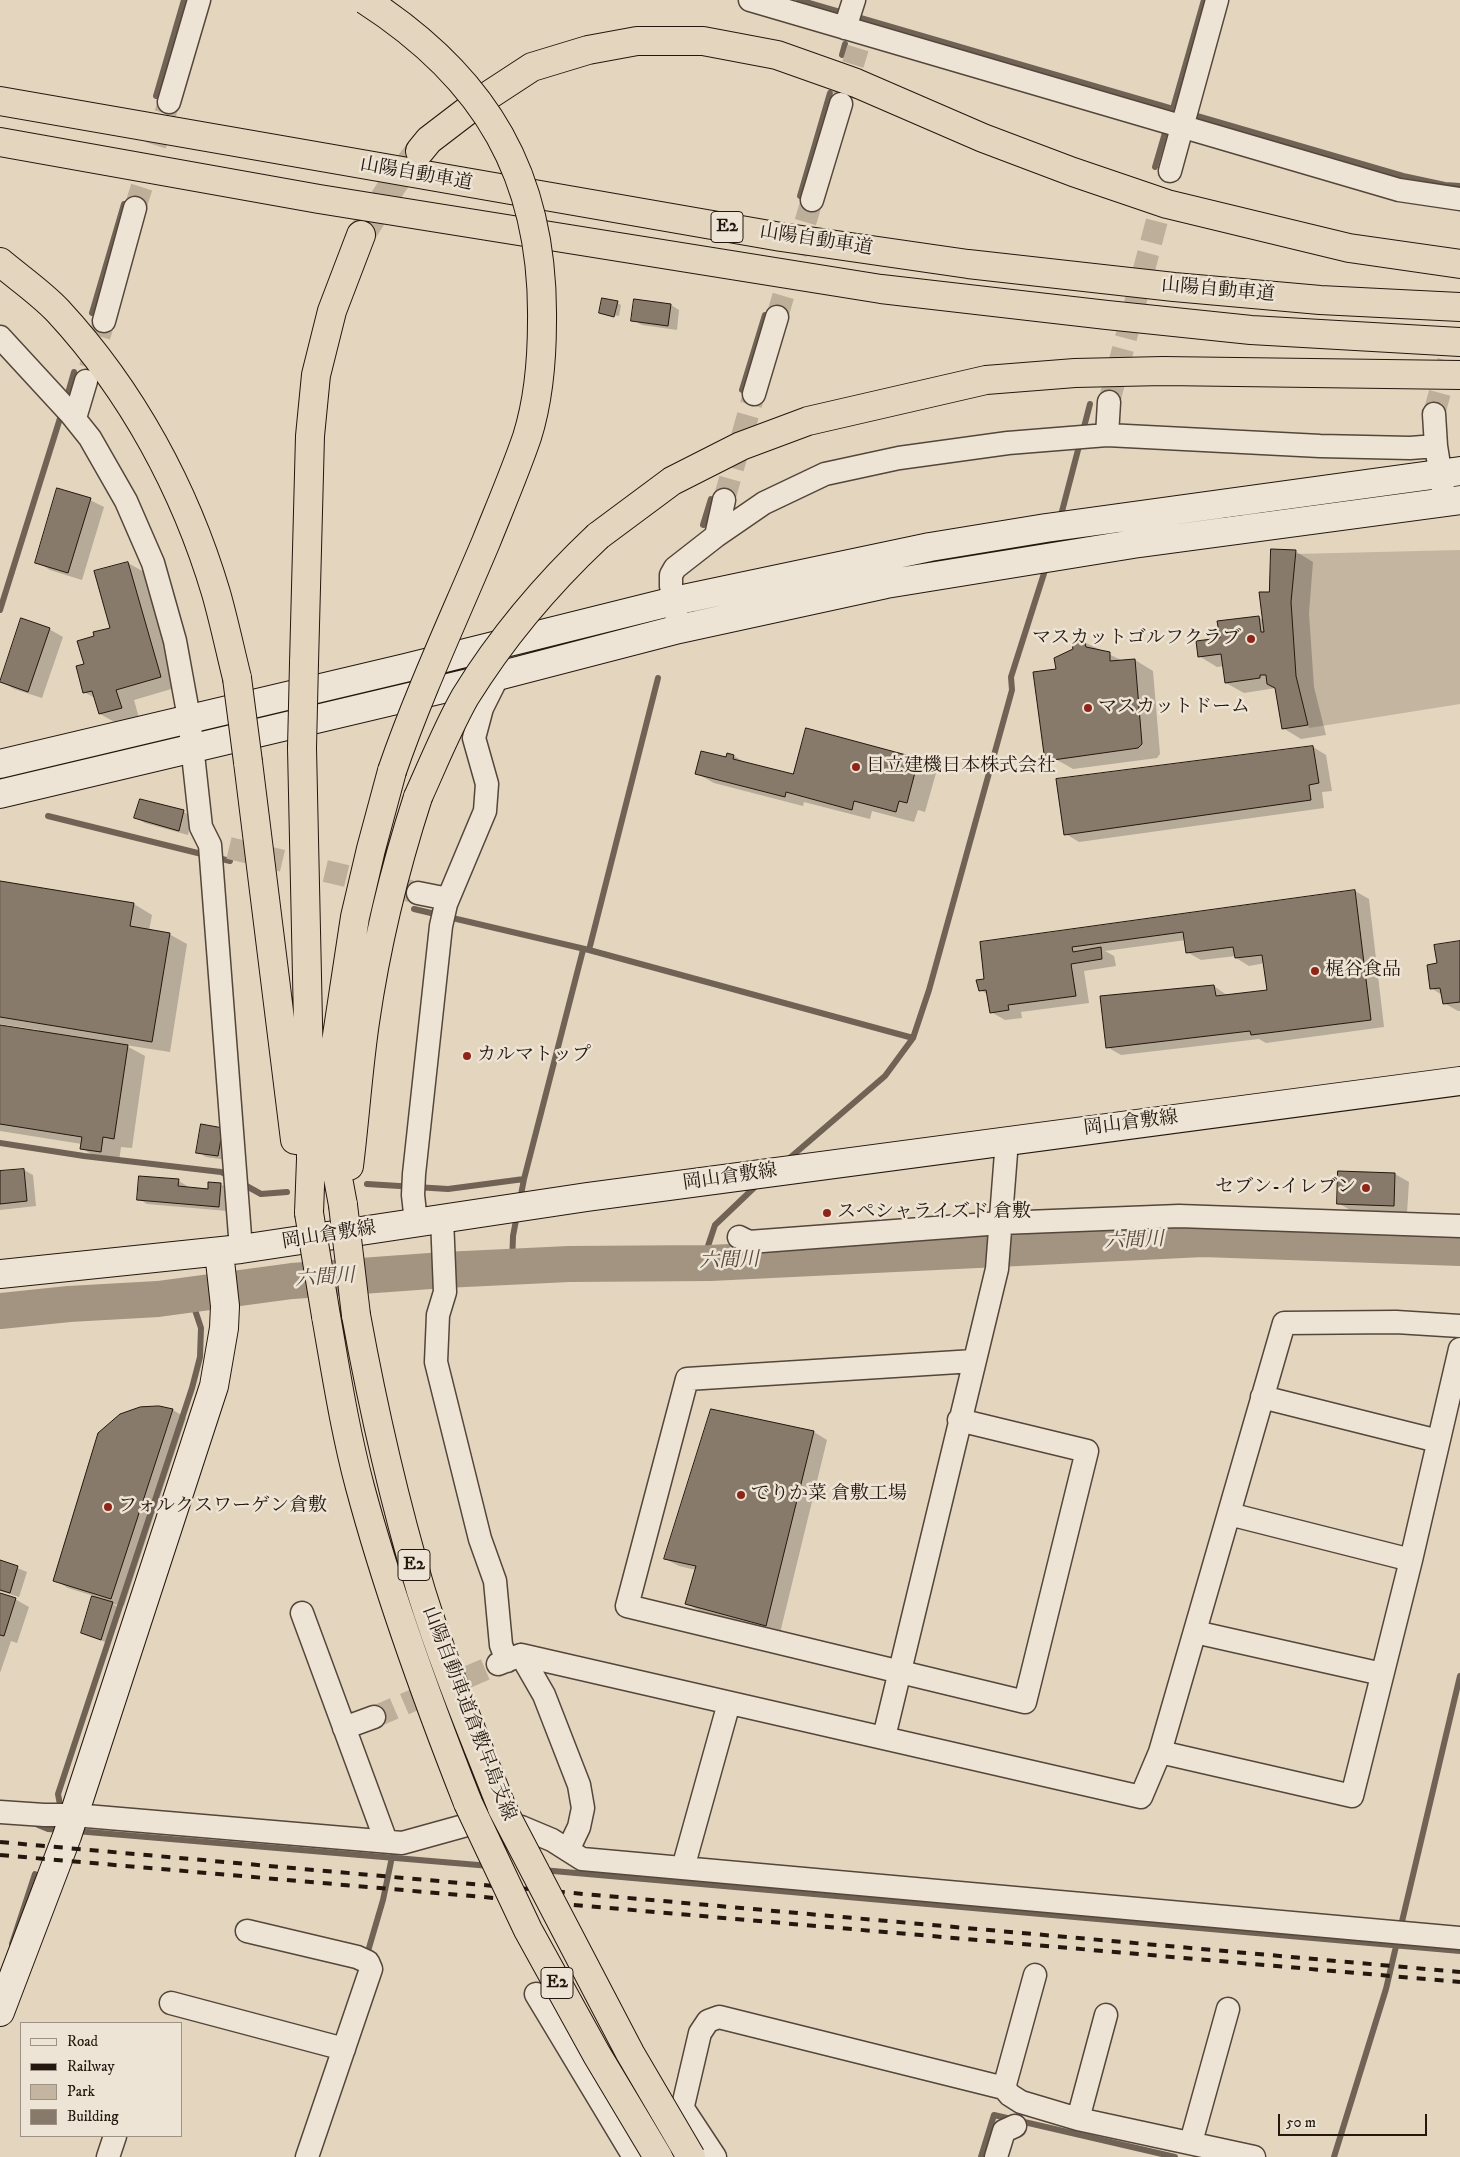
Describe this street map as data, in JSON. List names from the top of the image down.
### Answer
{
  "streets": {
    "highway": ["山陽自動車道", "E2", "山陽自動車道倉敷早島支線"],
    "street": ["岡山倉敷線"]
  },
  "water": ["六間川"],
  "places": [
    "マスカットゴルフクラブ",
    "マスカットドーム",
    "日立建機日本株式会社",
    "梶谷食品",
    "カルマトップ",
    "セブン-イレブン",
    "スペシャライズド 倉敷",
    "でりか菜 倉敷工場",
    "フォルクスワーゲン倉敷"
  ],
  "legend": [
    "Road",
    "Railway",
    "Park",
    "Building"
  ],
  "scale_bar": "50 m"
}
